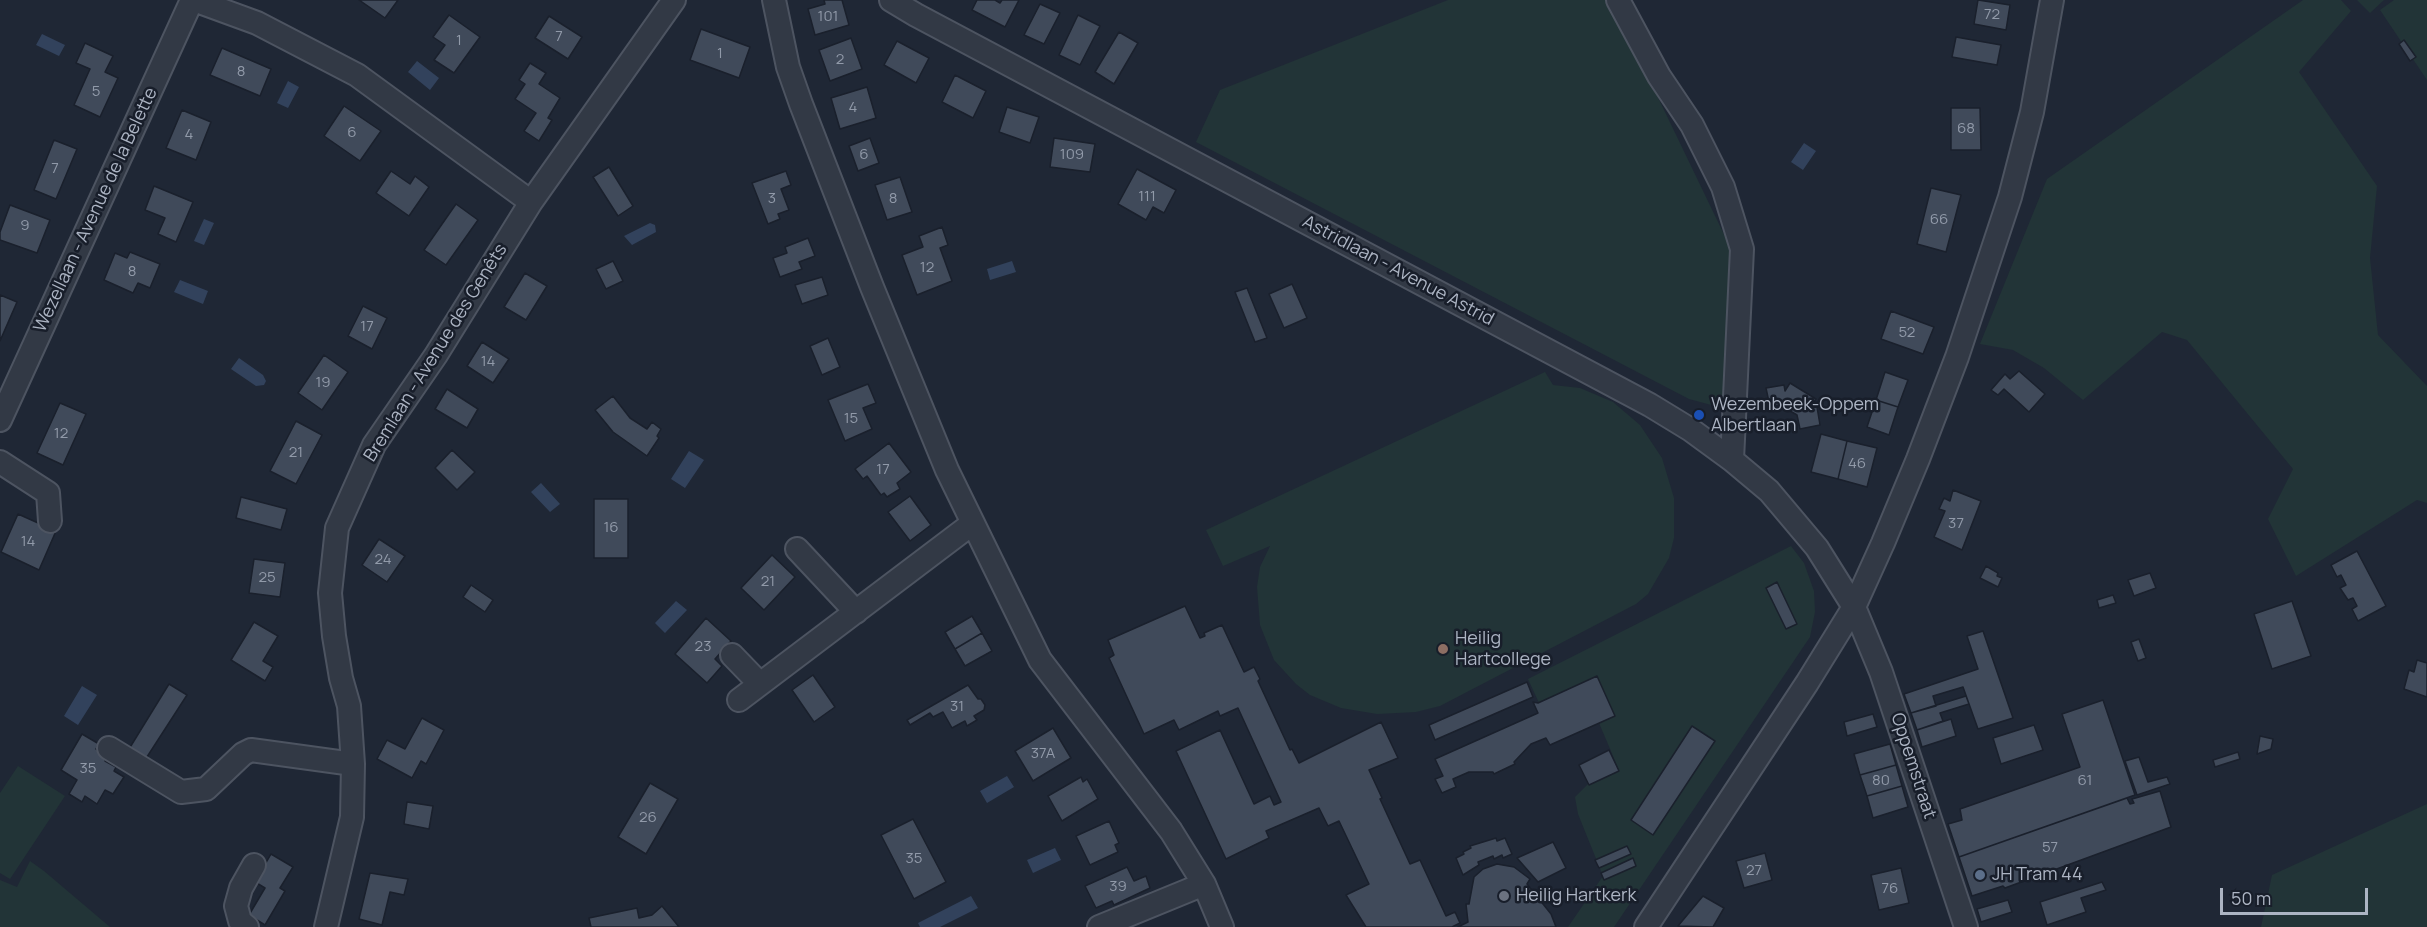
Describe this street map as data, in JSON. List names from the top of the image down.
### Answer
{
  "streets": {
    "street": [
      "Wezellaan - Avenue de la Belette",
      "Astridlaan - Avenue Astrid",
      "Bremlaan - Avenue des Genêts",
      "Oppemstraat"
    ]
  },
  "crossings": [
    ["Astridlaan - Avenue Astrid", "Oppemstraat"]
  ],
  "places": [
    "Wezembeek-Oppem Albertlaan",
    "Heilig Hartcollege",
    "JH Tram 44",
    "Heilig Hartkerk"
  ],
  "house_numbers": [
    "72",
    "101",
    "7",
    "1",
    "1",
    "2",
    "8",
    "5",
    "4",
    "68",
    "6",
    "4",
    "6",
    "109",
    "7",
    "111",
    "3",
    "8",
    "66",
    "9",
    "12",
    "8",
    "17",
    "52",
    "14",
    "19",
    "15",
    "12",
    "21",
    "46",
    "17",
    "37",
    "16",
    "14",
    "24",
    "25",
    "21",
    "23",
    "31",
    "37A",
    "35",
    "80",
    "61",
    "26",
    "57",
    "35",
    "27",
    "39",
    "76"
  ],
  "scale_bar": "50 m"
}
